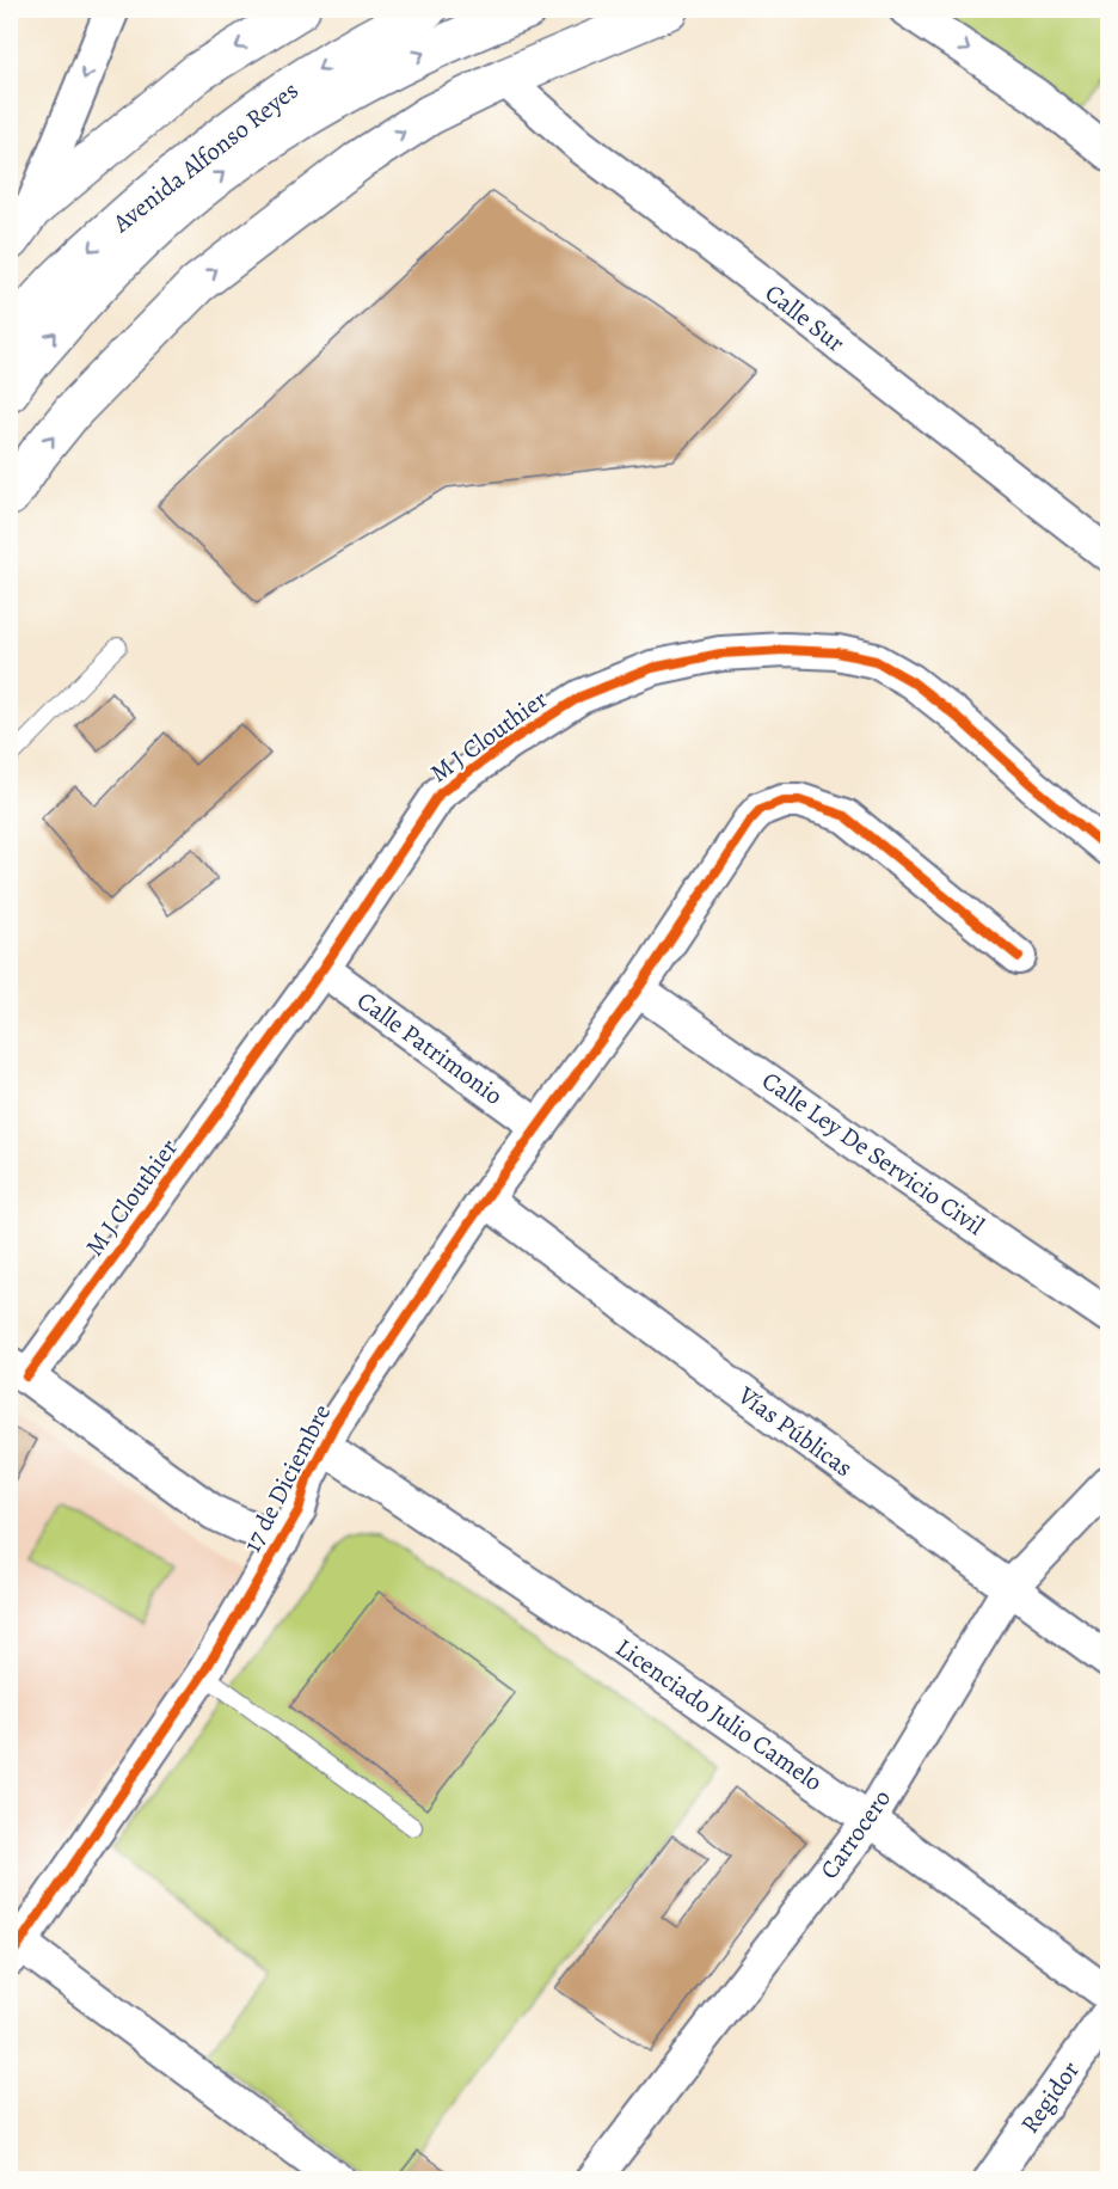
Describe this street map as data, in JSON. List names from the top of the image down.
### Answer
{
  "streets": {
    "main road": ["Avenida Alfonso Reyes"],
    "street": [
      "Calle Sur",
      "M J Clouthier",
      "Calle Patrimonio",
      "Calle Ley De Servicio Civil",
      "Vías Públicas",
      "17 de Diciembre",
      "Licenciado Julio Camelo",
      "Carrocero",
      "Regidor"
    ]
  },
  "crossings": [
    ["M J Clouthier", "Calle Patrimonio"],
    ["Calle Patrimonio", "17 de Diciembre"],
    ["Calle Ley De Servicio Civil", "17 de Diciembre"],
    ["Vías Públicas", "17 de Diciembre"],
    ["Vías Públicas", "Carrocero"],
    ["17 de Diciembre", "Licenciado Julio Camelo"],
    ["Licenciado Julio Camelo", "Carrocero"]
  ]
}
